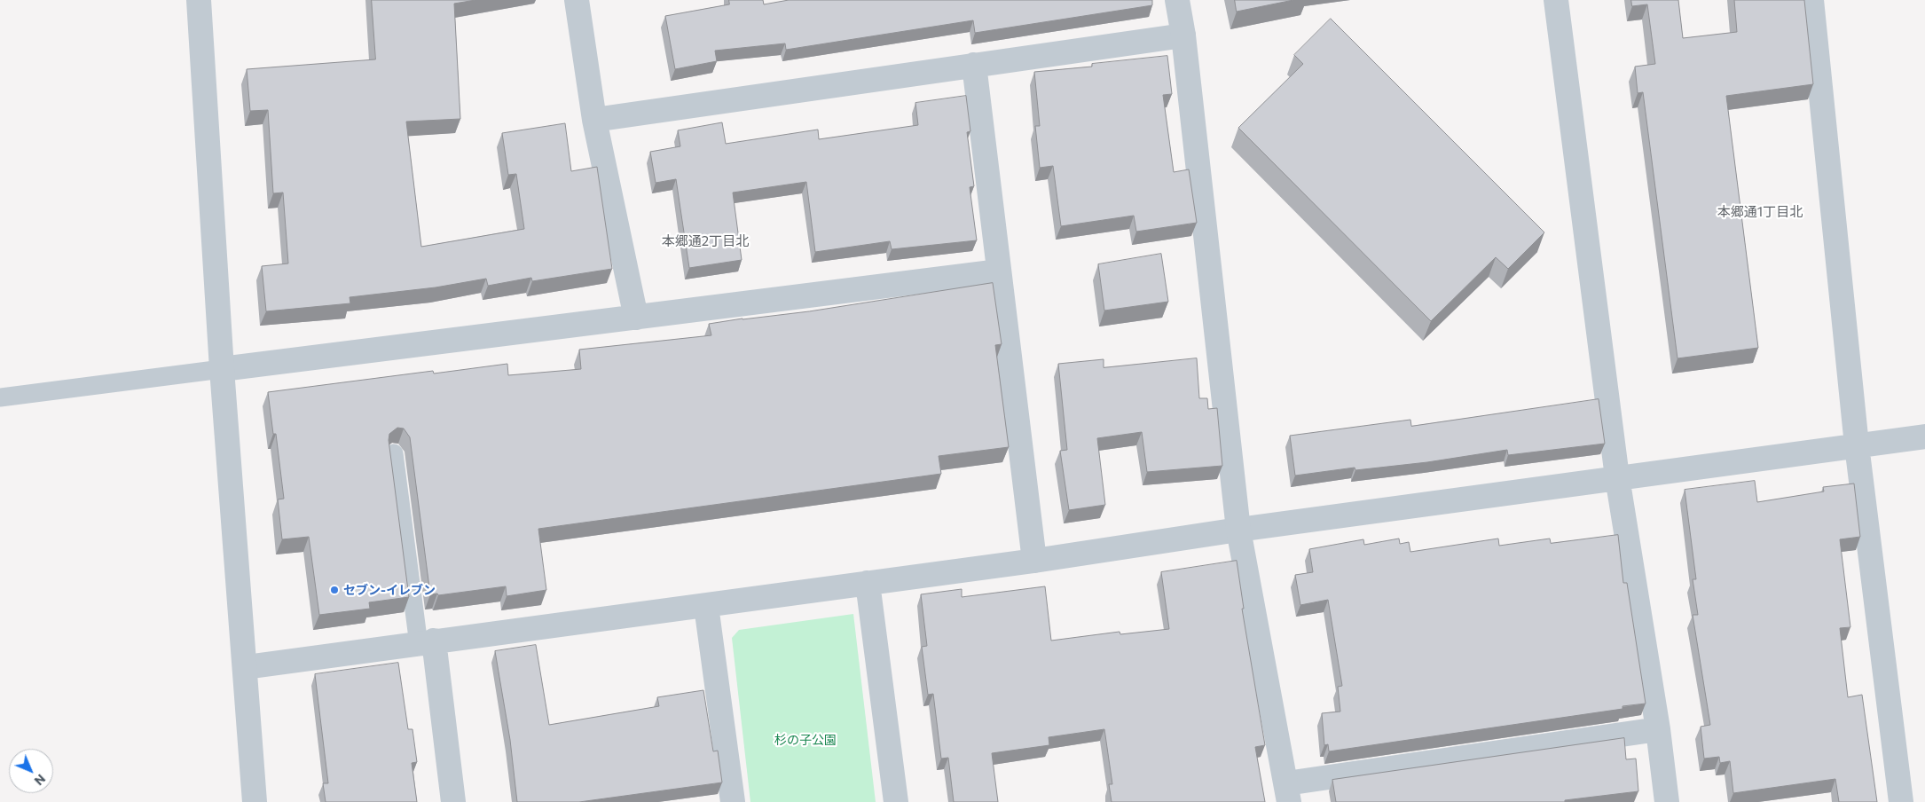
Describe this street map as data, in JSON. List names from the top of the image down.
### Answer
{
  "districts": ["本郷通1丁目北", "本郷通2丁目北"],
  "parks": ["杉の子公園"],
  "places": ["セブン-イレブン"],
  "north": "bottom right"
}
